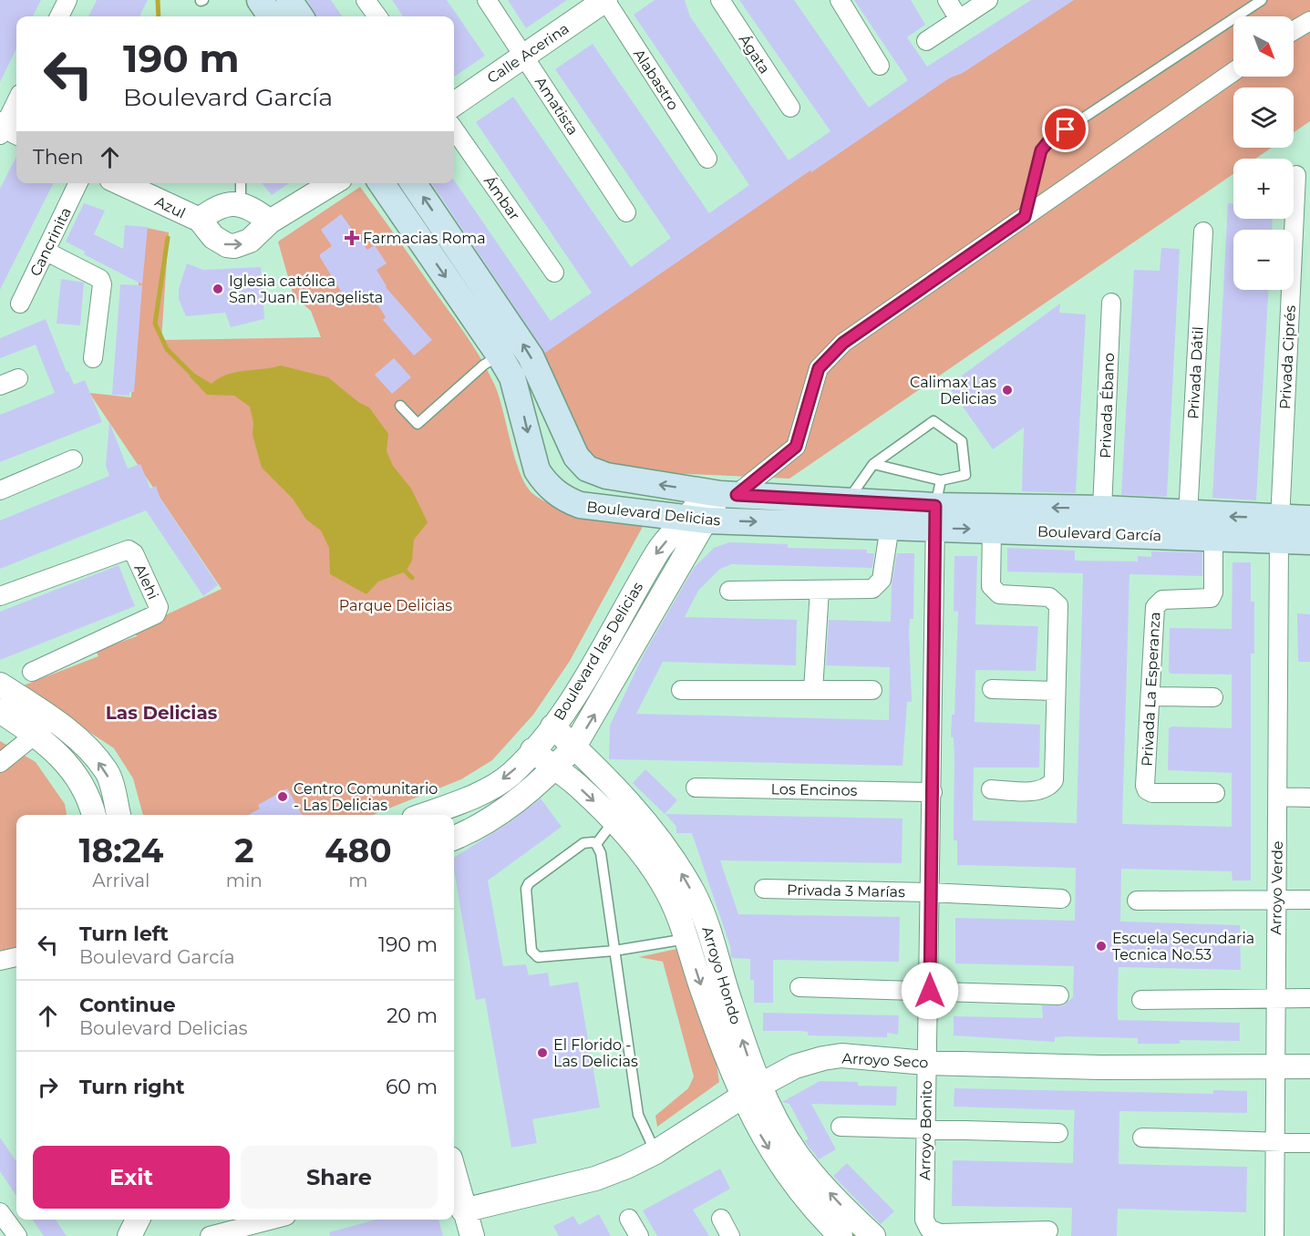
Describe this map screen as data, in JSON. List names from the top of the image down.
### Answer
{
  "streets": {
    "main road": ["Boulevard Delicias", "Boulevard García"],
    "street": [
      "Calle Acerina",
      "Ágata",
      "Alabastro",
      "Amatista",
      "Ámbar",
      "Azul",
      "Cancrinita",
      "Privada Ciprés",
      "Privada Dátil",
      "Privada Ébano",
      "Alehi",
      "Boulevard las Delicias",
      "Privada La Esperanza",
      "Los Encinos",
      "Arroyo Verde",
      "Privada 3 Marías",
      "Arroyo Hondo",
      "Arroyo Seco",
      "Arroyo Bonito"
    ]
  },
  "crossings": [
    ["Calle Acerina", "Alabastro"],
    ["Calle Acerina", "Amatista"],
    ["Privada Ciprés", "Boulevard García"],
    ["Privada Ciprés", "Arroyo Verde"],
    ["Privada Dátil", "Boulevard García"],
    ["Privada Ébano", "Boulevard García"],
    ["Boulevard Delicias", "Boulevard García"],
    ["Boulevard Delicias", "Boulevard las Delicias"],
    ["Boulevard García", "Privada La Esperanza"],
    ["Boulevard García", "Arroyo Verde"],
    ["Boulevard García", "Arroyo Bonito"],
    ["Boulevard las Delicias", "Arroyo Hondo"],
    ["Los Encinos", "Arroyo Bonito"],
    ["Arroyo Verde", "Arroyo Seco"],
    ["Privada 3 Marías", "Arroyo Bonito"],
    ["Arroyo Hondo", "Arroyo Seco"],
    ["Arroyo Seco", "Arroyo Bonito"]
  ],
  "districts": ["Las Delicias"],
  "parks": ["Parque Delicias"],
  "places": {
    "health": ["Farmacias Roma"],
    "other": [
      "Iglesia católica San Juan Evangelista",
      "Calimax Las Delicias",
      "Centro Comunitario - Las Delicias",
      "Escuela Secundaria Tecnica No.53",
      "El Florido - Las Delicias"
    ]
  },
  "north": "bottom right",
  "page": {
    "map_buttons": ["+", "−"],
    "turn": ["190 m", "Boulevard García"],
    "then": "Then",
    "eta": [
      "18:24",
      "Arrival",
      "2",
      "min",
      "480",
      "m"
    ],
    "list": [
      {
        "name": "Turn left",
        "note": "Boulevard García",
        "value": "190 m"
      },
      {
        "name": "Continue",
        "note": "Boulevard Delicias",
        "value": "20 m"
      },
      {
        "name": "Turn right",
        "value": "60 m"
      }
    ],
    "buttons": ["Exit", "Share"]
  }
}
